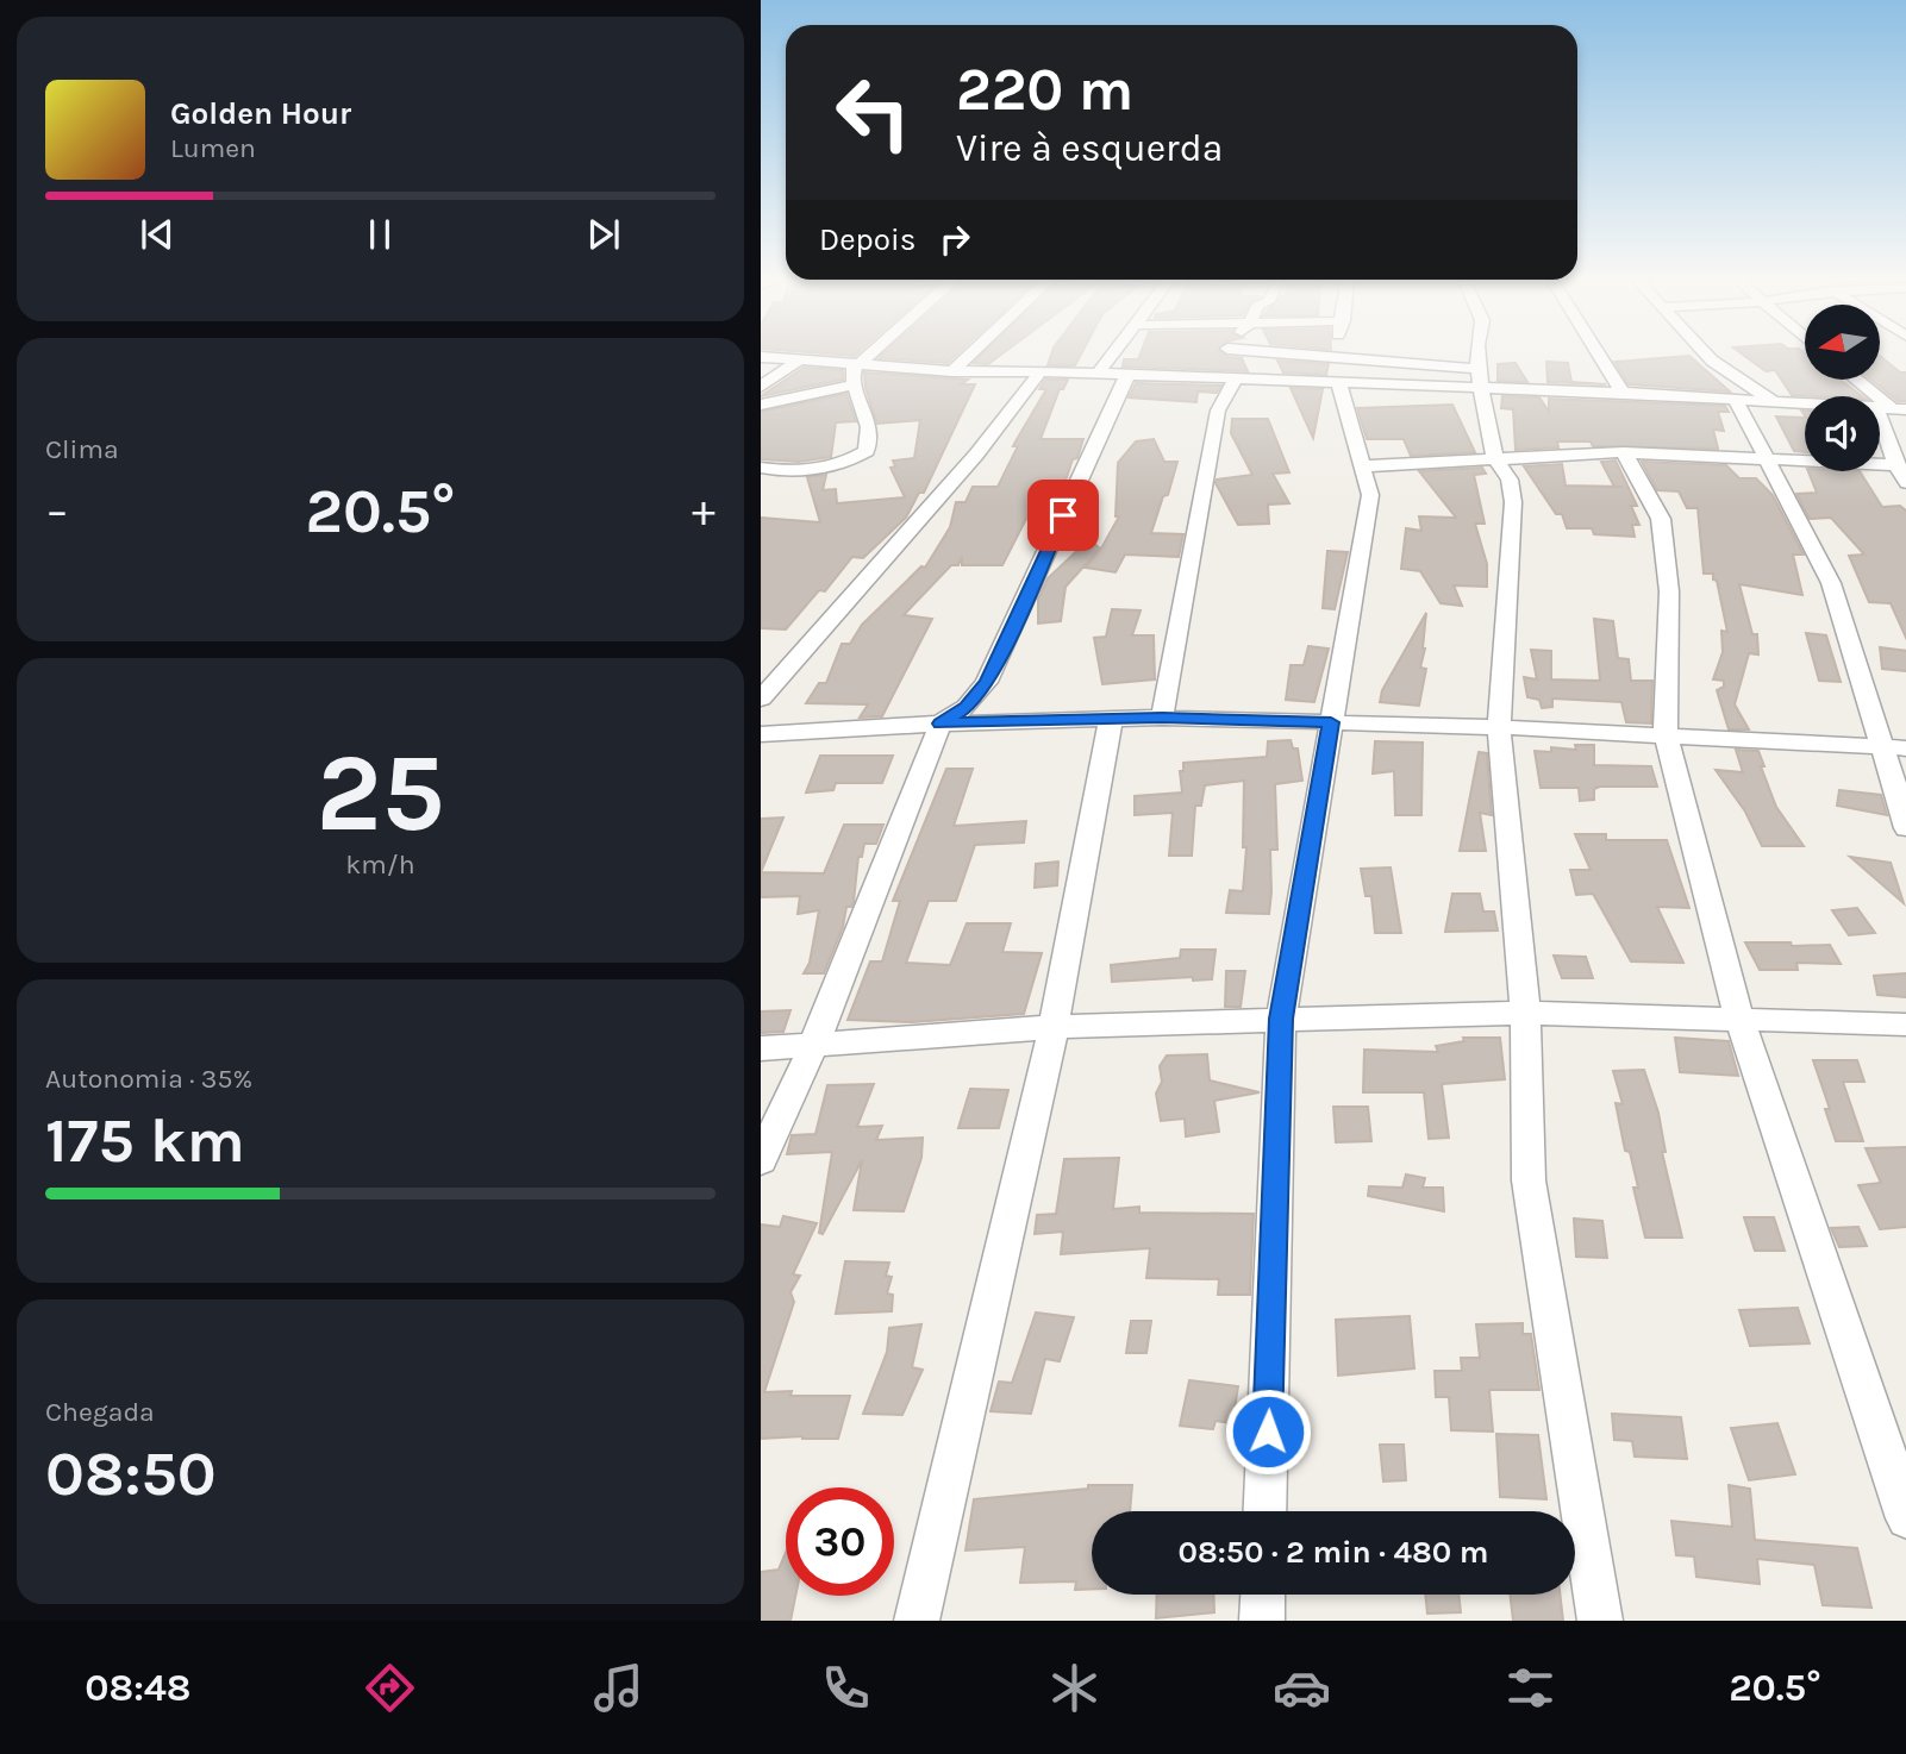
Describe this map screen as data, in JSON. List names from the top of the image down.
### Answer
{
  "north": "left",
  "page": {
    "turn": ["220 m", "Vire à esquerda"],
    "song": ["Golden Hour", "Lumen"],
    "then": "Depois",
    "tile": [
      "Clima",
      ["25", "km/h"],
      ["Autonomia · 35%", "175 km"],
      ["Chegada", "08:50"]
    ],
    "heat": ["−", "20.5°", "+"],
    "limit": "30",
    "trip": "08:50 · 2 min · 480 m",
    "tabs": ["08:48", "20.5°"]
  }
}
